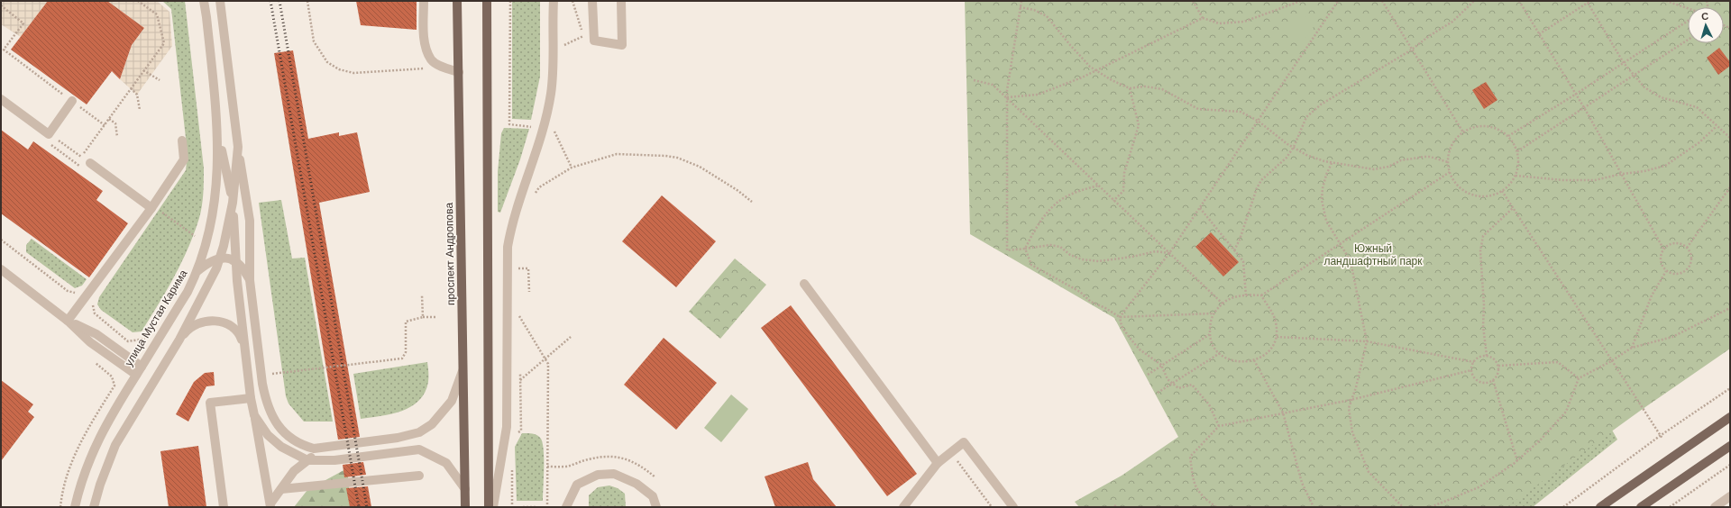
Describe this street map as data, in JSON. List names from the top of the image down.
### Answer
{
  "streets": {
    "main road": ["проспект Андропова"],
    "street": ["улица Мустая Карима"]
  },
  "parks": ["Южный ландшафтный парк"],
  "north": "top"
}
